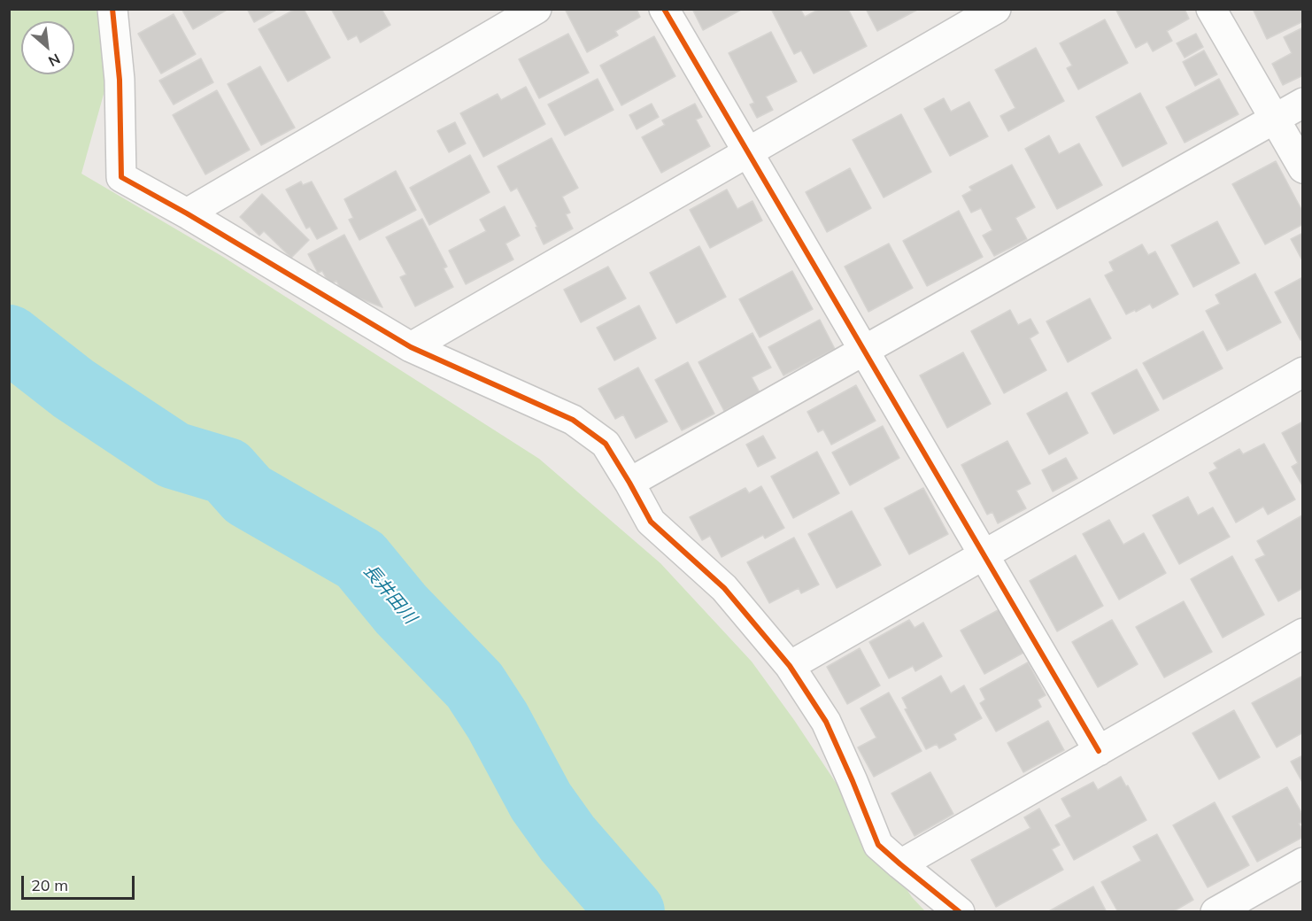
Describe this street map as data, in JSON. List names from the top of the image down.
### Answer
{
  "water": ["長井田川"],
  "scale_bar": "20 m",
  "north": "bottom right"
}
